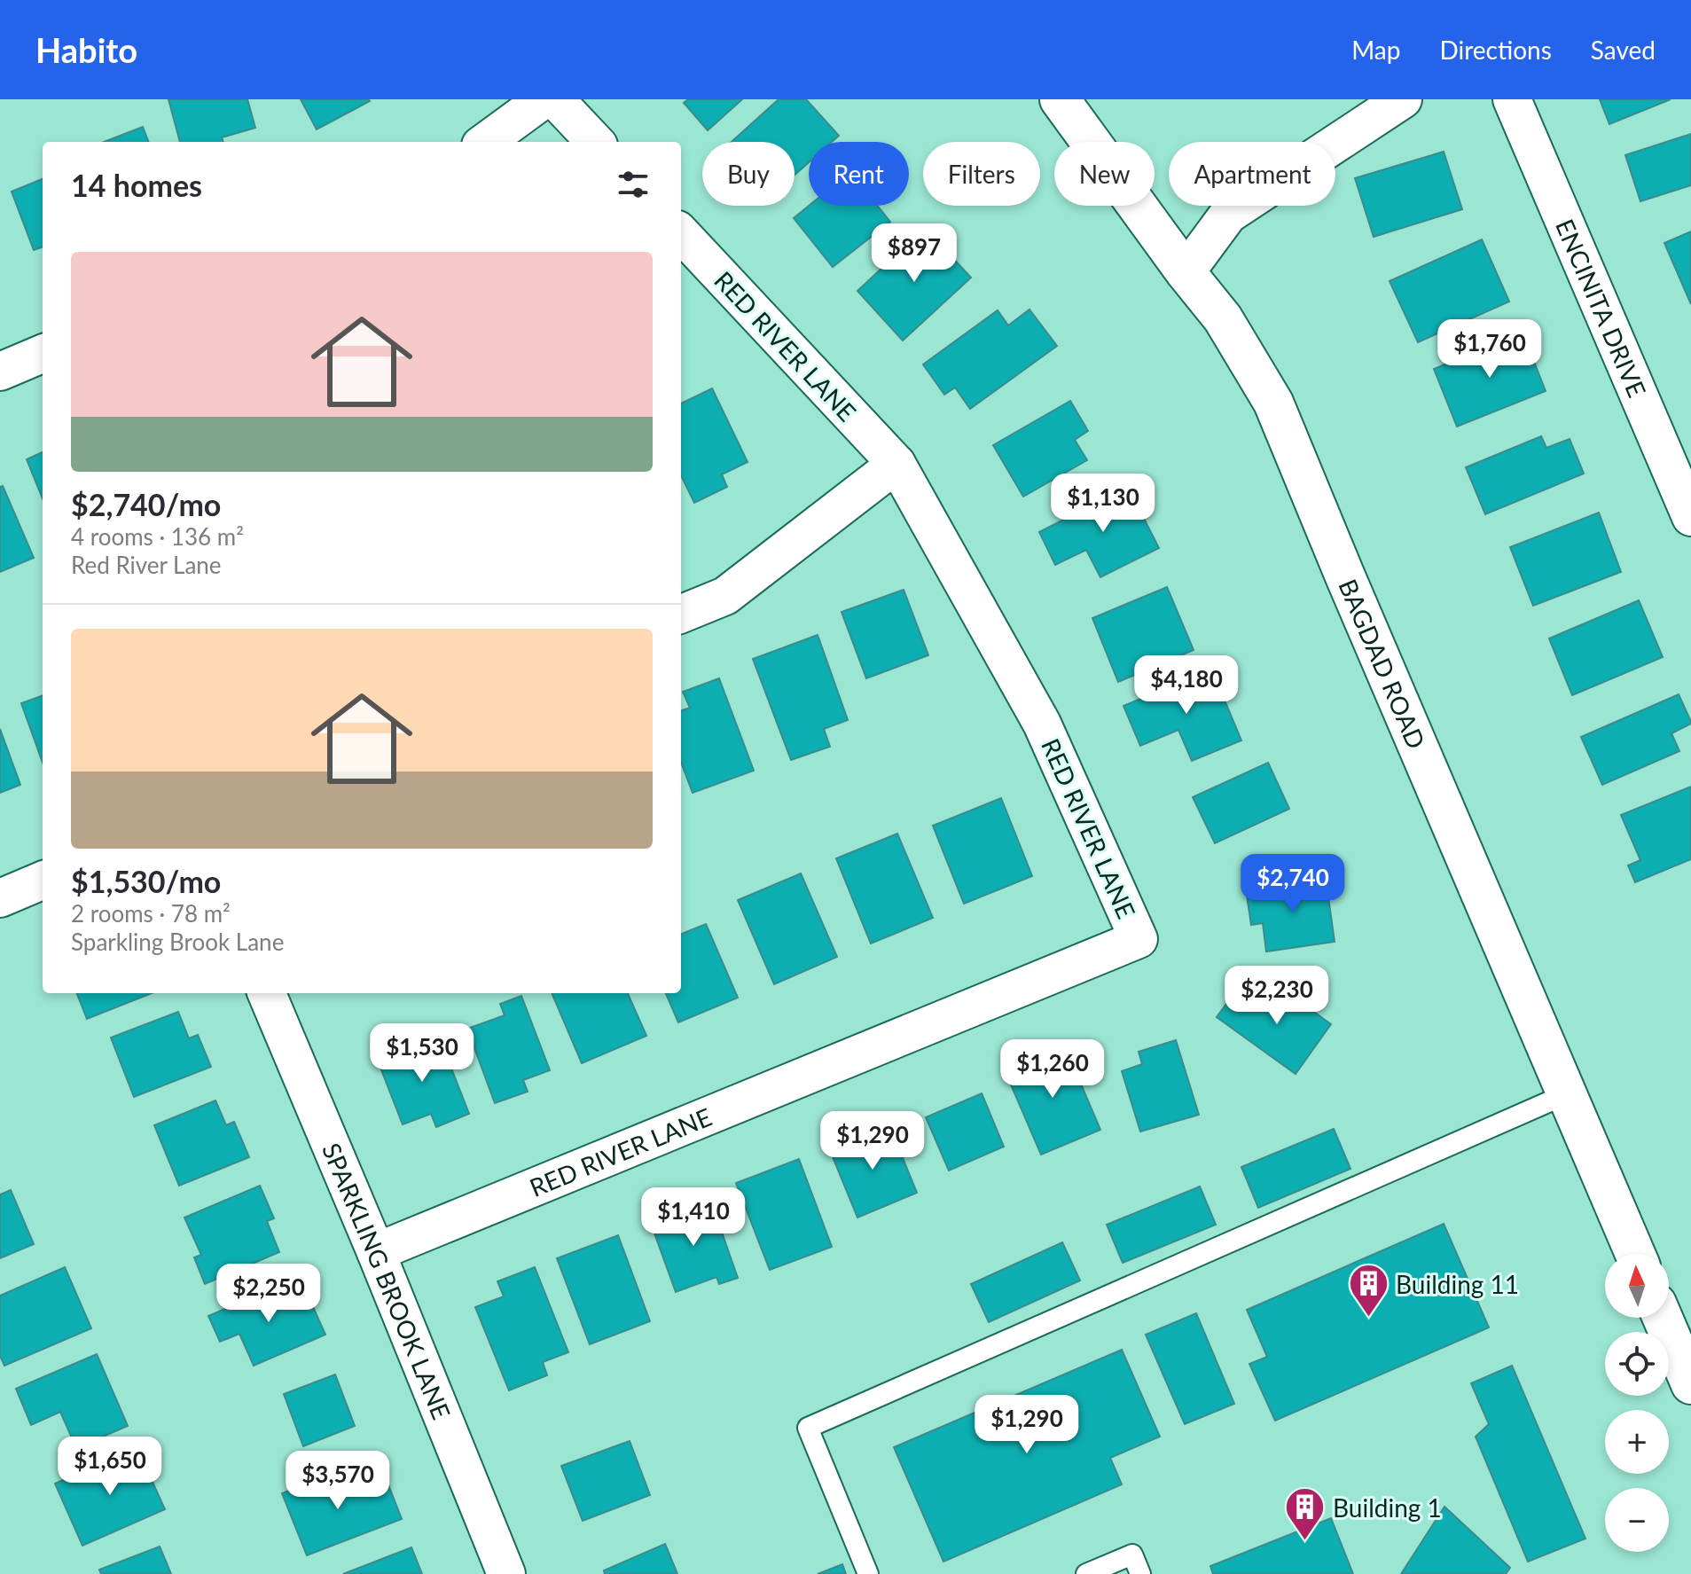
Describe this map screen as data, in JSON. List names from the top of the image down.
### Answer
{
  "streets": {
    "street": [
      "ENCINITA DRIVE",
      "RED RIVER LANE",
      "BAGDAD ROAD",
      "SPARKLING BROOK LANE"
    ]
  },
  "crossings": [
    ["RED RIVER LANE", "SPARKLING BROOK LANE"]
  ],
  "places": {
    "building": ["Building 11", "Building 1"]
  },
  "north": "top",
  "page": {
    "header": "Habito",
    "nav": ["Map", "Directions", "Saved"],
    "chip": [
      "Buy",
      "Rent",
      "Filters",
      "New",
      "Apartment"
    ],
    "heading": "14 homes",
    "price": [
      "$897",
      "$1,760",
      "$1,130",
      "$4,180",
      "$2,740",
      "$2,230",
      "$1,530",
      "$1,260",
      "$1,290",
      "$1,410",
      "$2,250",
      "$1,290",
      "$1,650",
      "$3,570"
    ],
    "list": [
      {
        "name": "$2,740/mo",
        "note": "4 rooms · 136 m² · Red River Lane"
      },
      {
        "name": "$1,530/mo",
        "note": "2 rooms · 78 m² · Sparkling Brook Lane"
      }
    ],
    "map_buttons": ["+", "−"]
  }
}
